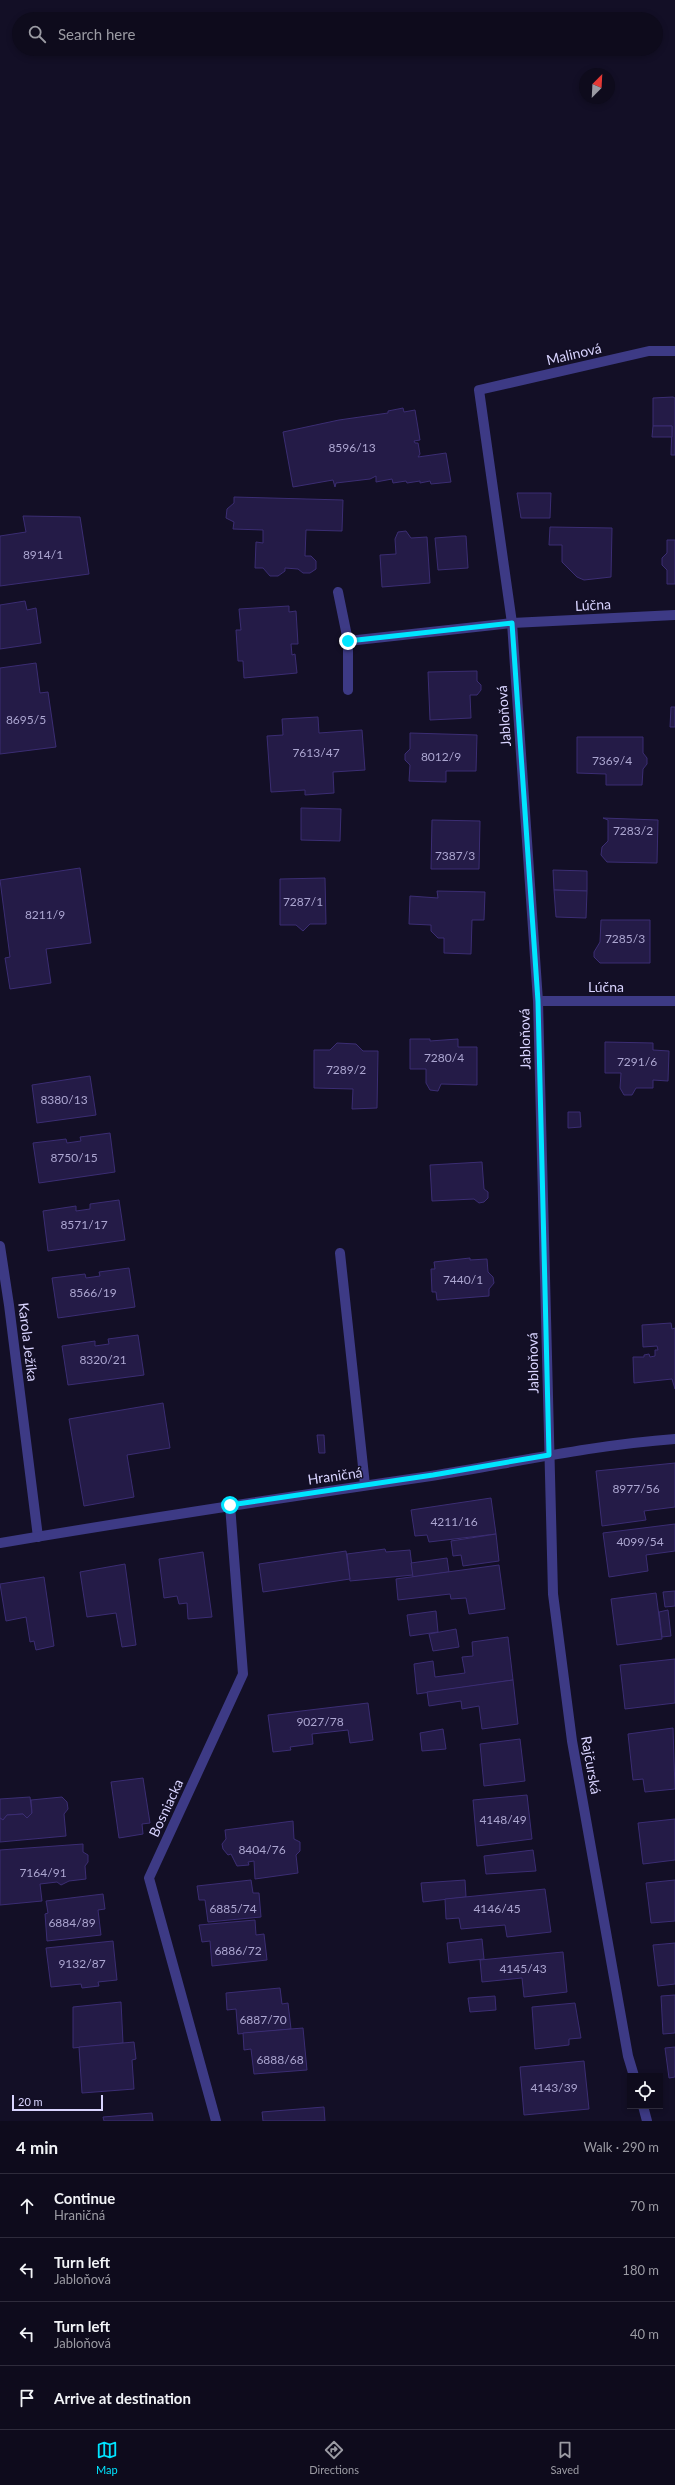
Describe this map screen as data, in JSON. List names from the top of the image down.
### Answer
{
  "streets": {
    "street": [
      "Malinová",
      "Lúčna",
      "Jabloňová",
      "Karola Ježíka",
      "Hraničná",
      "Rajčurská",
      "Bosniacka"
    ]
  },
  "crossings": [
    ["Malinová", "Jabloňová"],
    ["Lúčna", "Jabloňová"],
    ["Jabloňová", "Hraničná"],
    ["Jabloňová", "Rajčurská"],
    ["Karola Ježíka", "Hraničná"],
    ["Hraničná", "Rajčurská"],
    ["Hraničná", "Bosniacka"]
  ],
  "house_numbers": [
    "8596/13",
    "8914/1",
    "8695/5",
    "7613/47",
    "8012/9",
    "7369/4",
    "7283/2",
    "7387/3",
    "7287/1",
    "8211/9",
    "7285/3",
    "7280/4",
    "7291/6",
    "7289/2",
    "8380/13",
    "8750/15",
    "8571/17",
    "7440/1",
    "8566/19",
    "8320/21",
    "8977/56",
    "4211/16",
    "4099/54",
    "9027/78",
    "4148/49",
    "8404/76",
    "7164/91",
    "6885/74",
    "4146/45",
    "6884/89",
    "6886/72",
    "9132/87",
    "4145/43",
    "6887/70",
    "6888/68",
    "4143/39"
  ],
  "scale_bar": "20 m",
  "north": "top right",
  "page": {
    "search": "Search here",
    "scale": "20 m",
    "heading": ["4 min", "Walk · 290 m"],
    "list": [
      ["Continue", "Hraničná", "70 m"],
      ["Turn left", "Jabloňová", "180 m"],
      ["Turn left", "Jabloňová", "40 m"],
      "Arrive at destination"
    ],
    "nav": ["Map", "Directions", "Saved"]
  }
}
